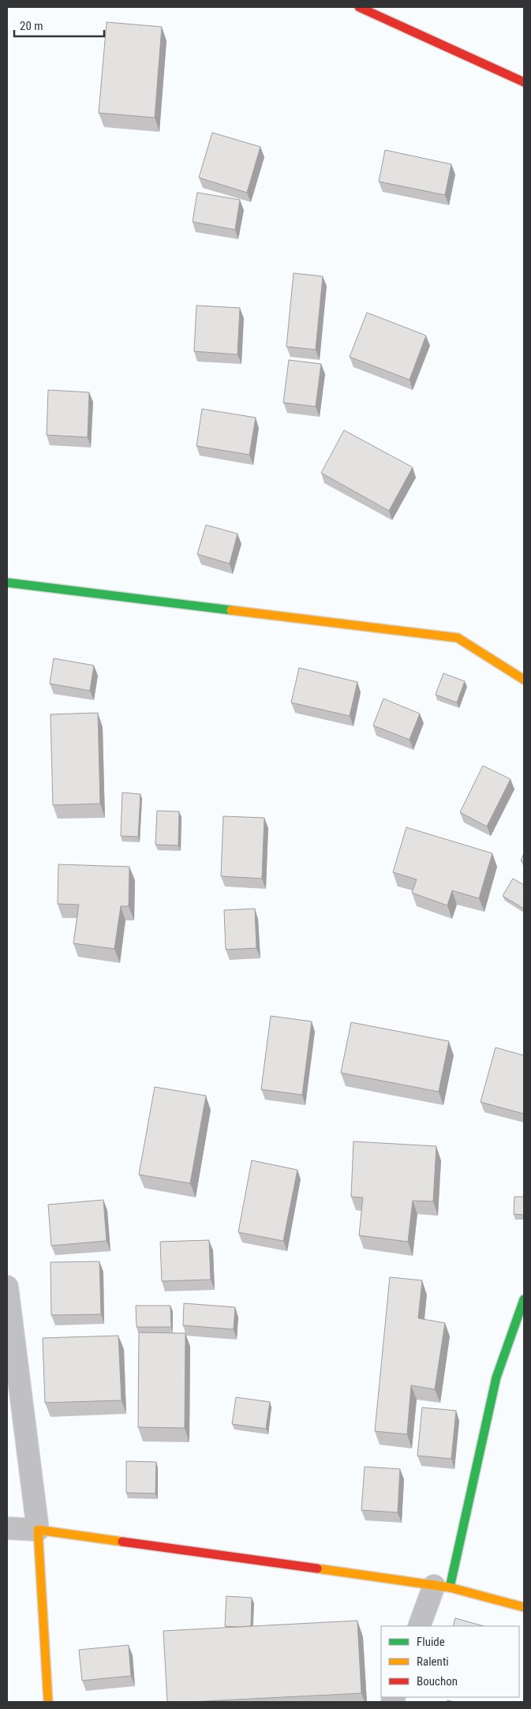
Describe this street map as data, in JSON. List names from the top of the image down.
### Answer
{
  "legend": ["Fluide", "Ralenti", "Bouchon"],
  "scale_bar": "20 m"
}
